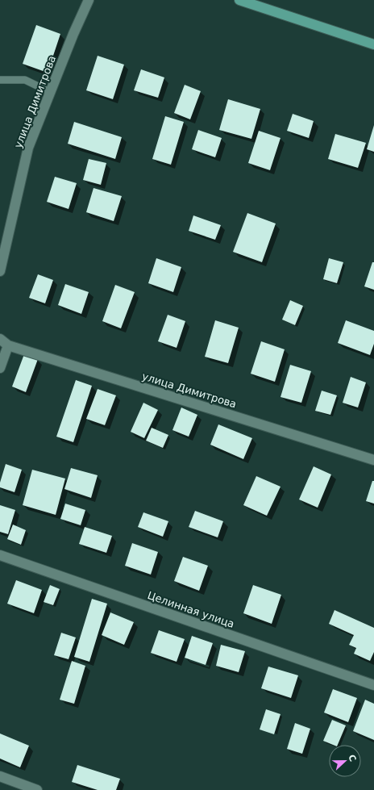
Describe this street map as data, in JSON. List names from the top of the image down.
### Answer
{
  "streets": {
    "street": ["улица Димитрова", "Целинная улица"]
  },
  "north": "right"
}
